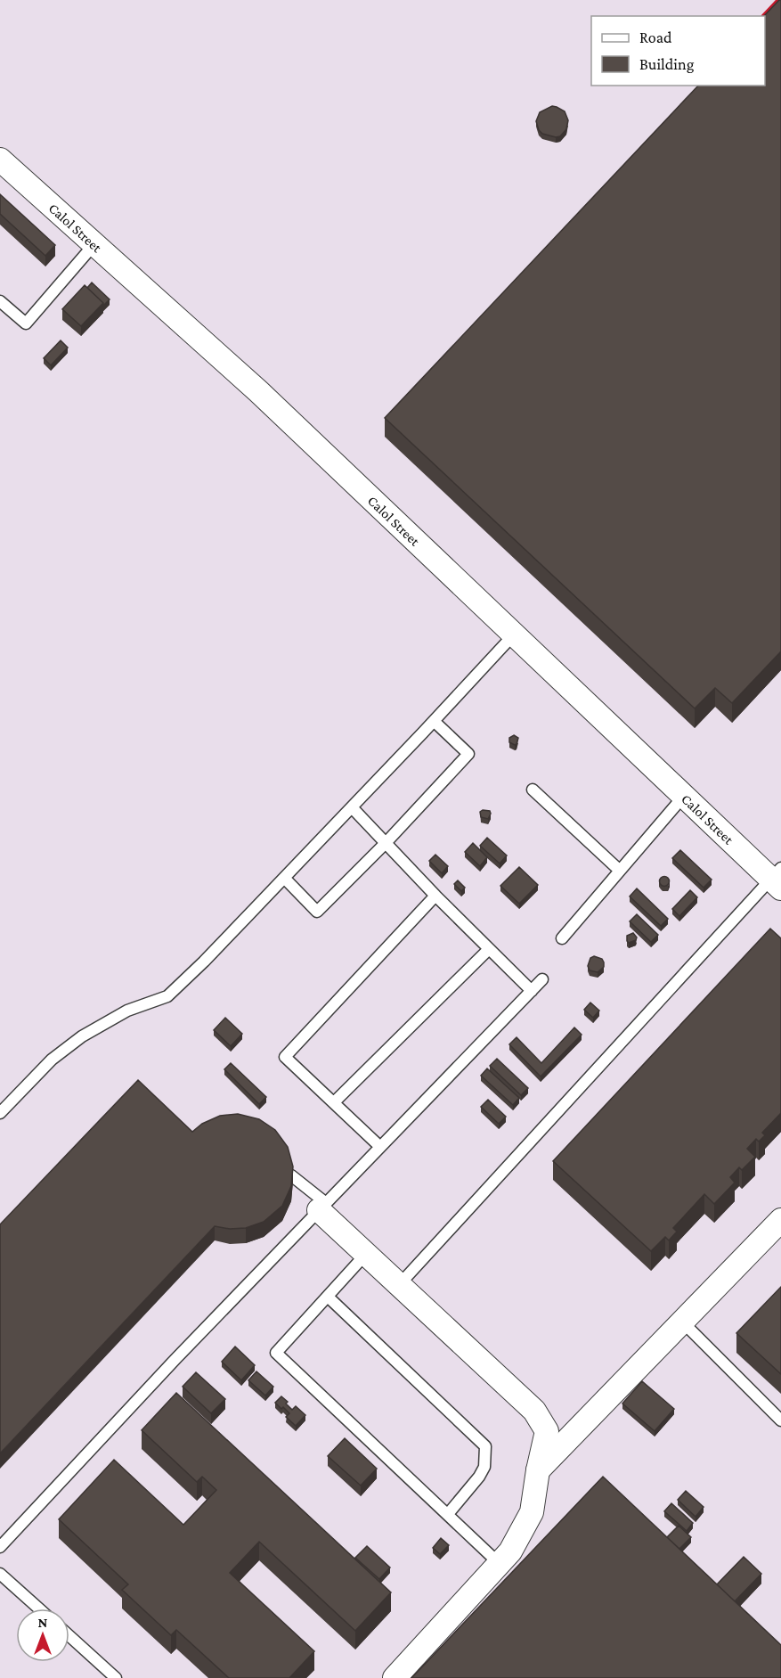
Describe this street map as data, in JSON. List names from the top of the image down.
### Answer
{
  "streets": {
    "street": ["Calol Street"]
  },
  "legend": ["Road", "Building"],
  "north": "top"
}
